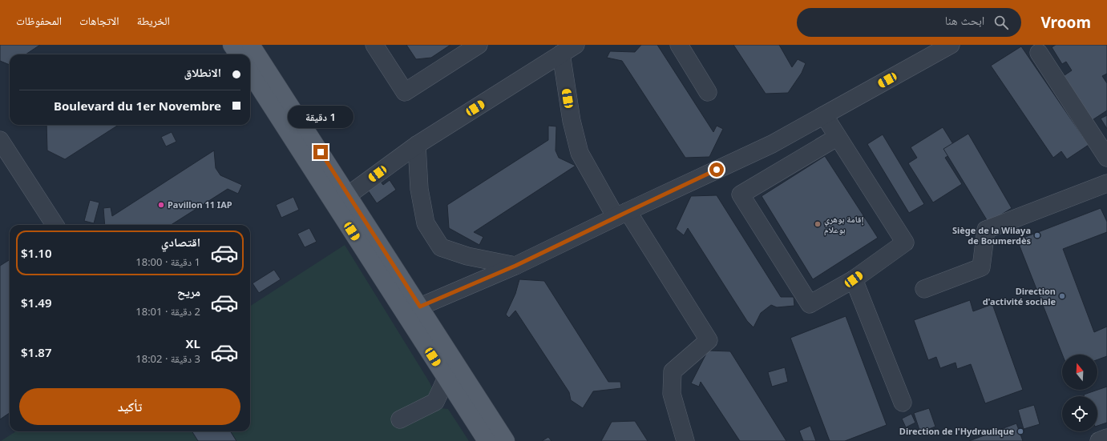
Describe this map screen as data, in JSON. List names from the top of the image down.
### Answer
{
  "places": [
    "Pavillon 11 IAP",
    "إقامة بوهري بوعلام",
    "Siège de la Wilaya de Boumerdès",
    "Direction d'activité sociale",
    "Direction de l'Hydraulique"
  ],
  "north": "top",
  "page": {
    "header": "Vroom",
    "search": "ابحث هنا",
    "nav": ["الخريطة", "الاتجاهات", "المحفوظات"],
    "banner": ["الانطلاق", "Boulevard du 1er Novembre"],
    "bubble": "1 دقيقة",
    "list": [
      {
        "name": "اقتصادي",
        "note": "1 دقيقة · 18:00",
        "value": "$1.10"
      },
      {
        "name": "مريح",
        "note": "2 دقيقة · 18:01",
        "value": "$1.49"
      },
      {
        "name": "XL",
        "note": "3 دقيقة · 18:02",
        "value": "$1.87"
      }
    ],
    "buttons": "تأكيد"
  }
}
